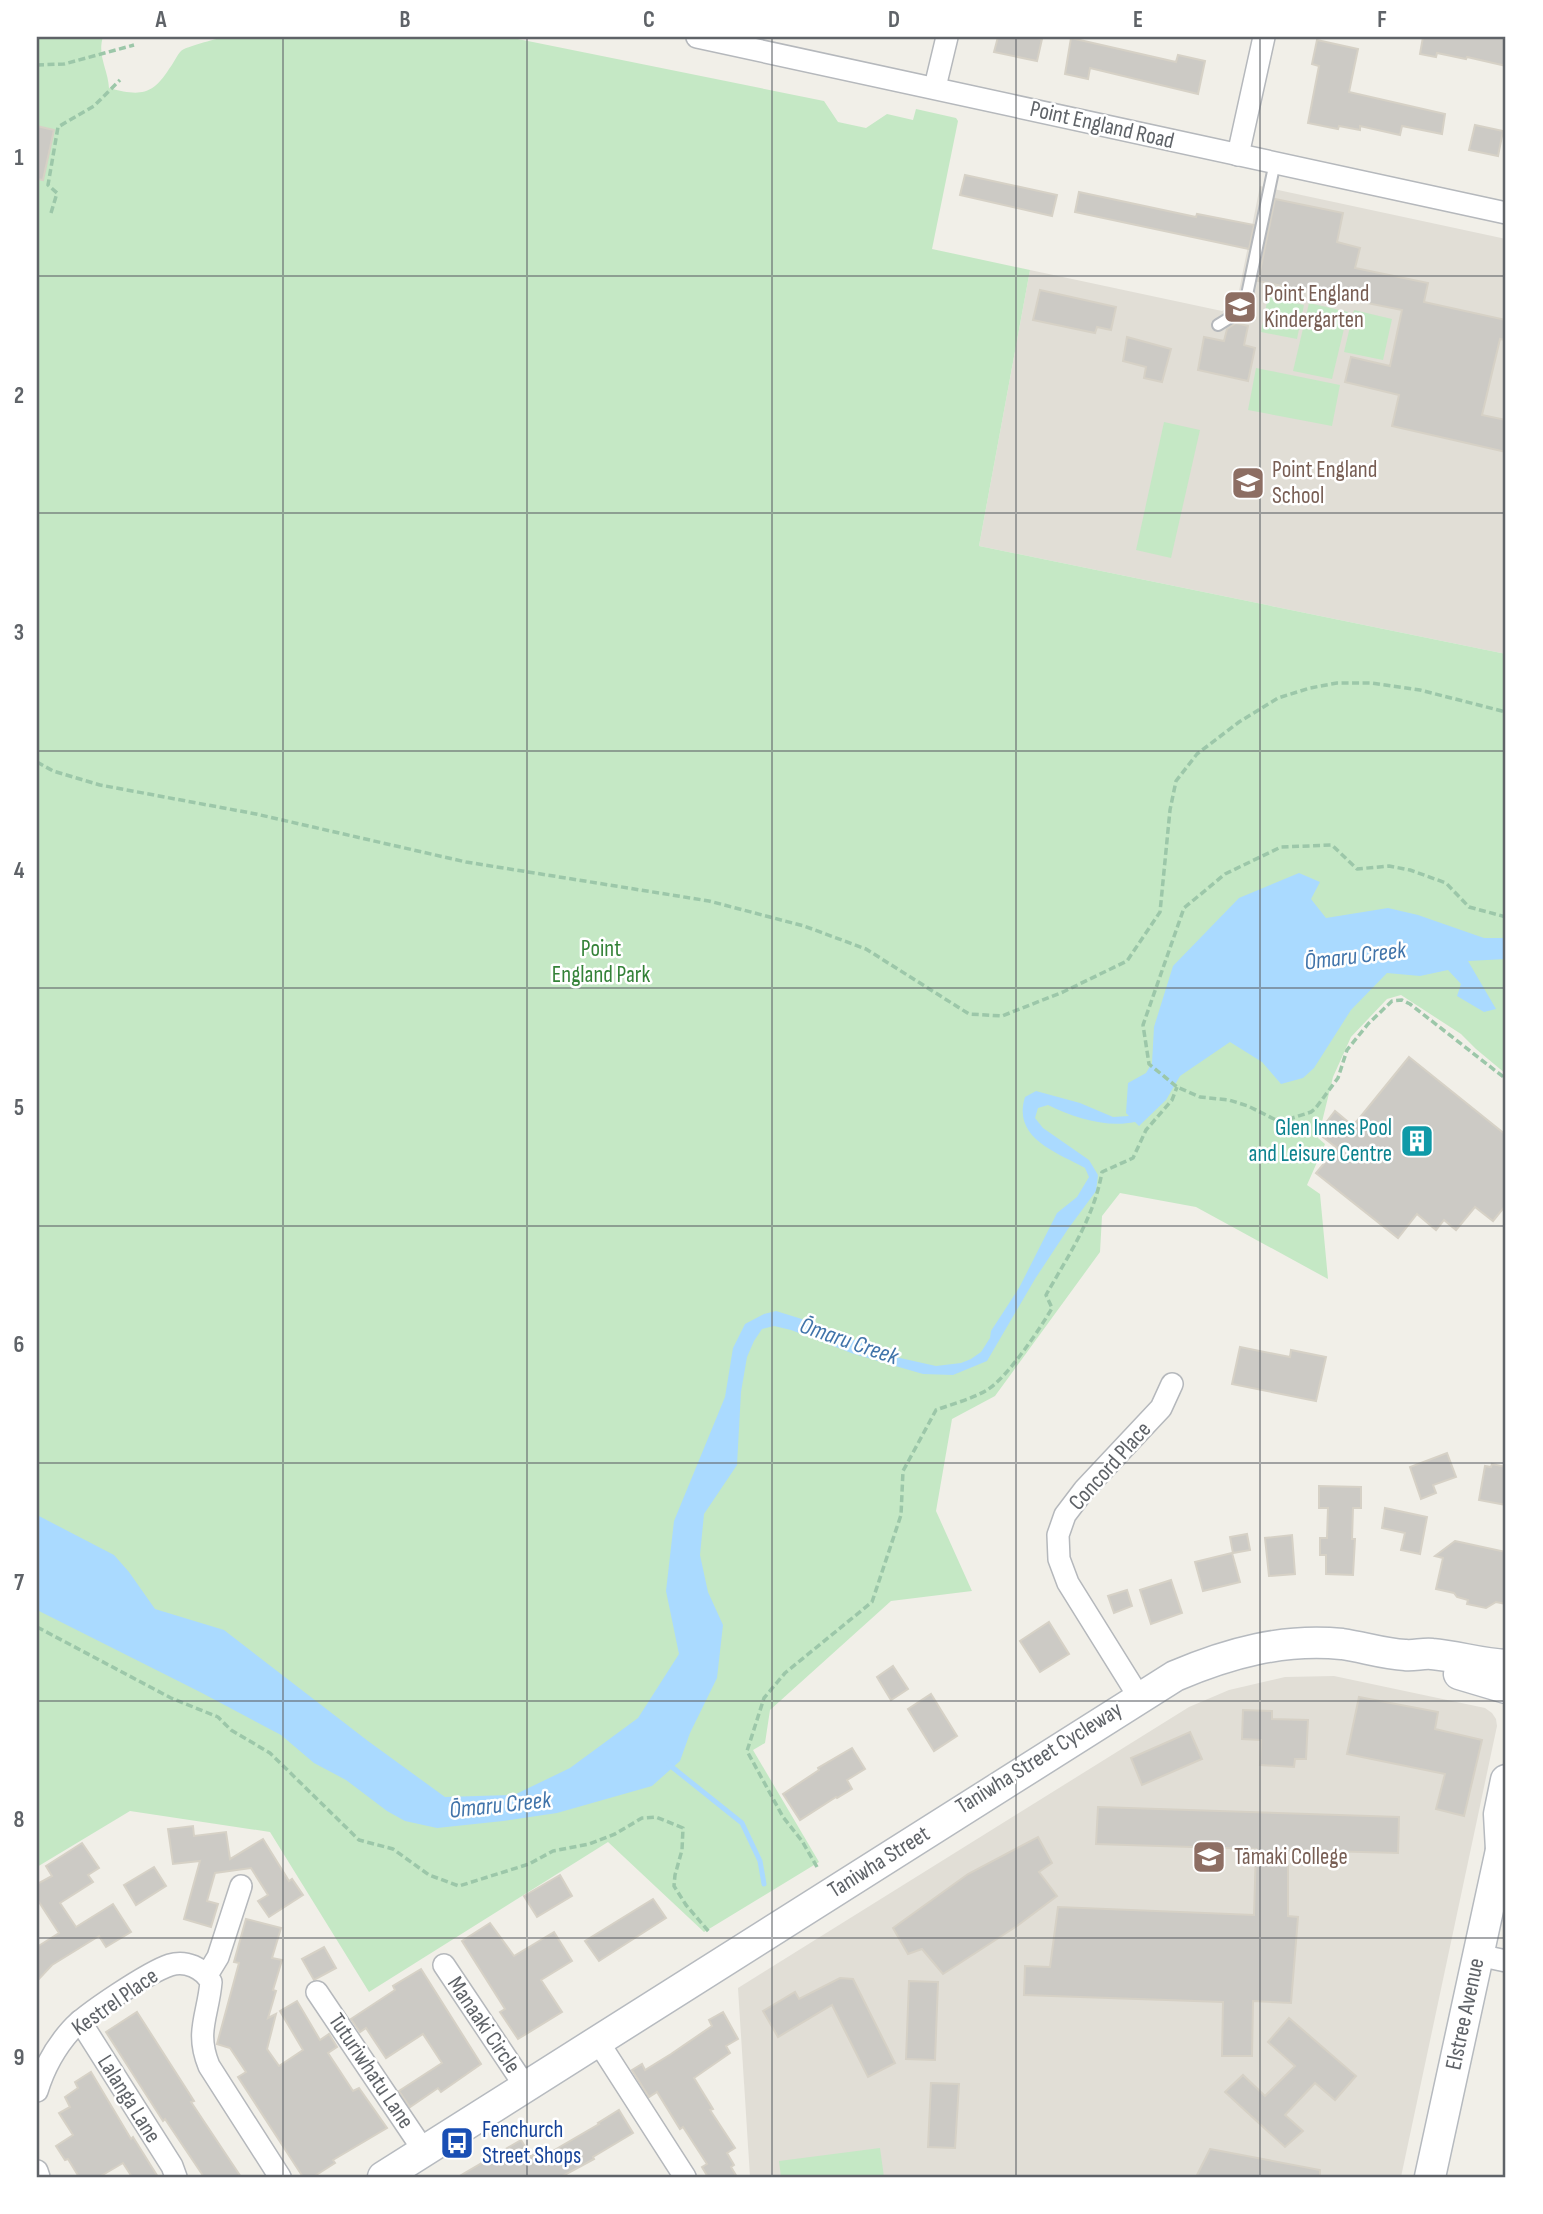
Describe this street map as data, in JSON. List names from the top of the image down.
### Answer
{
  "streets": {
    "main road": ["Taniwha Street", "Elstree Avenue"],
    "street": [
      "Point England Road",
      "Concord Place",
      "Kestrel Place",
      "Manaaki Circle",
      "Tuturiwhatu Lane",
      "Lalanga Lane"
    ]
  },
  "crossings": [
    ["Concord Place", "Taniwha Street"],
    ["Taniwha Street", "Manaaki Circle"],
    ["Taniwha Street", "Tuturiwhatu Lane"],
    ["Kestrel Place", "Lalanga Lane"]
  ],
  "water": ["Ōmaru Creek"],
  "parks": ["Point England Park"],
  "places": {
    "school or university": ["Point England Kindergarten", "Point England School", "Tāmaki College"],
    "building": ["Glen Innes Pool and Leisure Centre"],
    "bus stop": ["Fenchurch Street Shops"]
  },
  "grid": {
    "columns": [
      "A",
      "B",
      "C",
      "D",
      "E",
      "F"
    ],
    "rows": [
      "1",
      "2",
      "3",
      "4",
      "5",
      "6",
      "7",
      "8",
      "9"
    ]
  }
}
